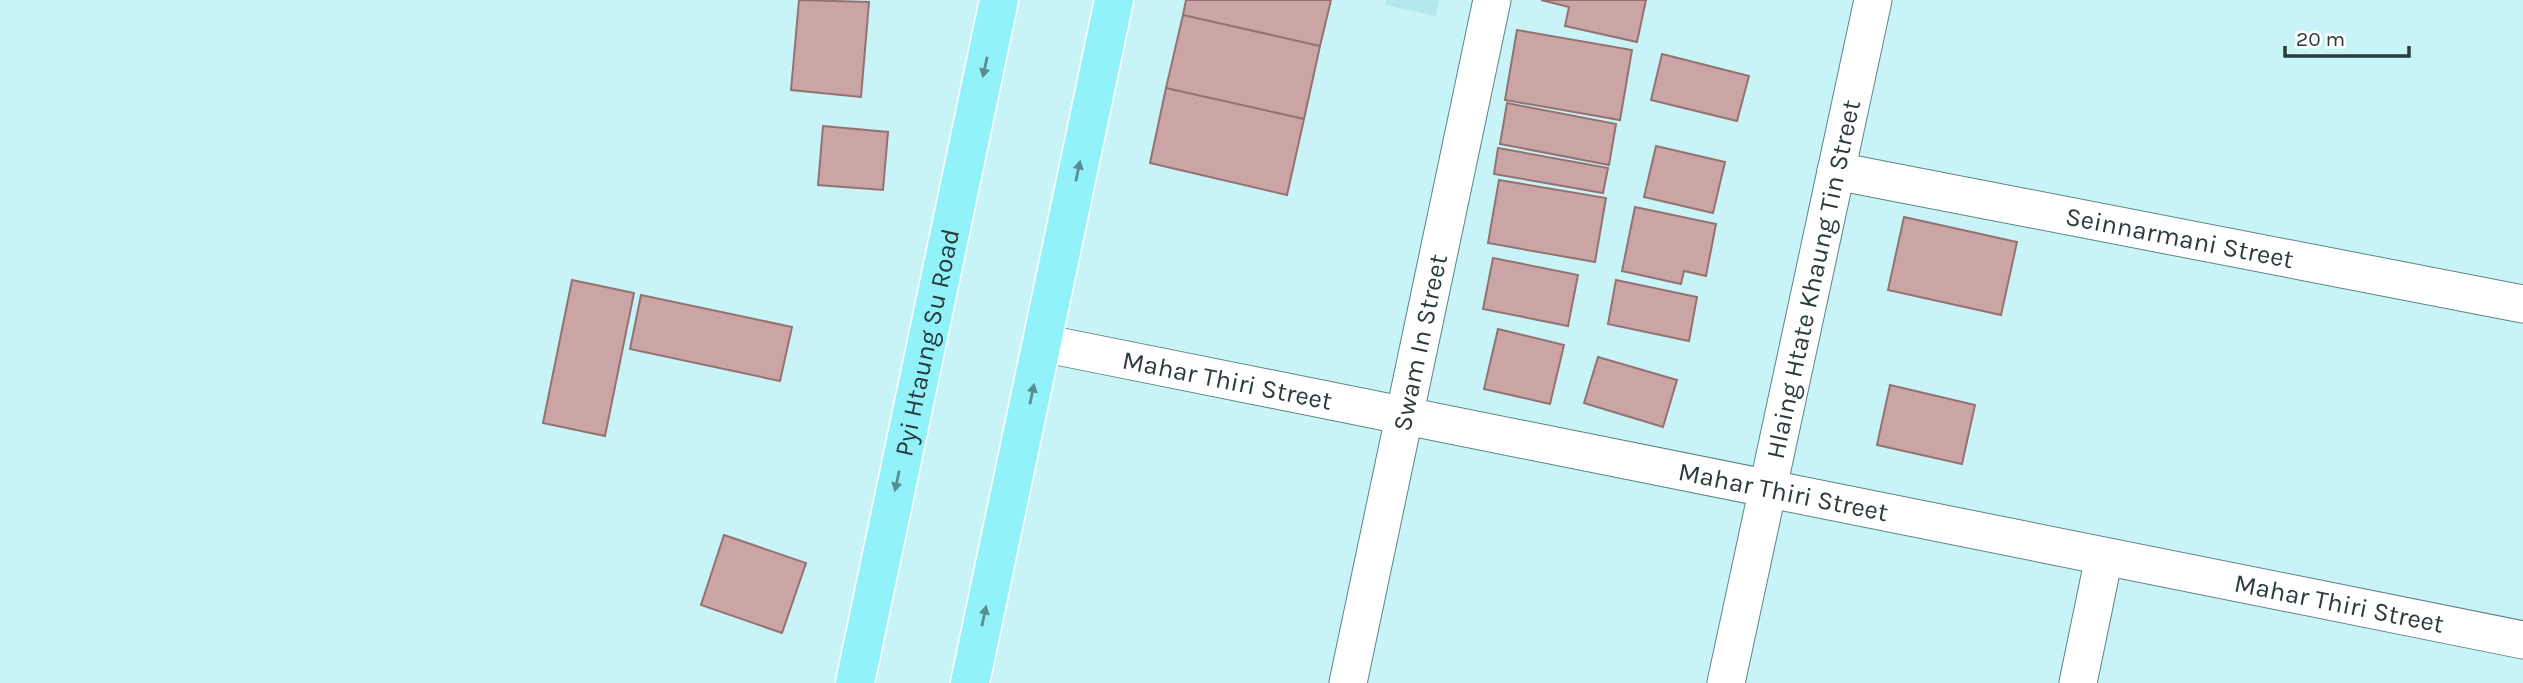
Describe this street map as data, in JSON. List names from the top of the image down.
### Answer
{
  "streets": {
    "main road": ["Pyi Htaung Su Road"],
    "street": [
      "Seinnarmani Street",
      "Hlaing Htate Khaung Tin Street",
      "Swam In Street",
      "Mahar Thiri Street"
    ]
  },
  "crossings": [
    ["Seinnarmani Street", "Hlaing Htate Khaung Tin Street"],
    ["Hlaing Htate Khaung Tin Street", "Mahar Thiri Street"],
    ["Swam In Street", "Mahar Thiri Street"]
  ],
  "scale_bar": "20 m"
}
